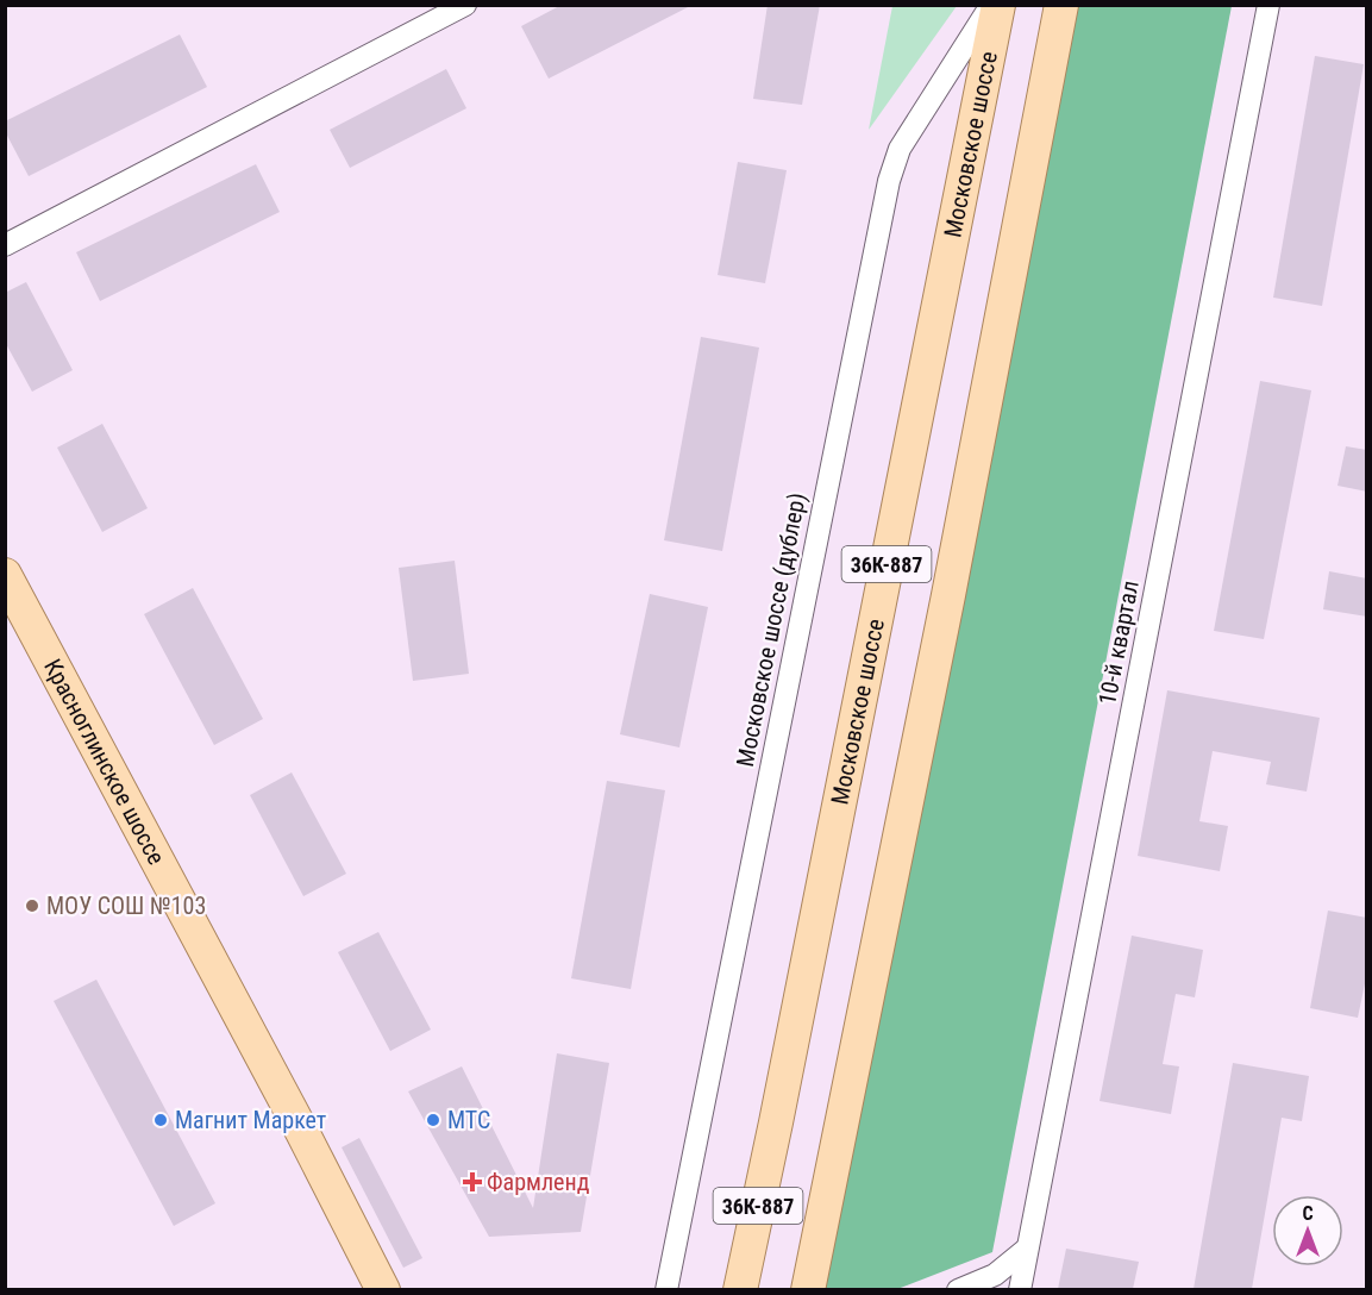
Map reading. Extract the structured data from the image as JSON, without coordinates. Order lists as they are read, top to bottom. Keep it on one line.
{"streets":{"main road":["Московское шоссе","36К-887","Красноглинское шоссе"],"street":["Московское шоссе (дублер)","10-й квартал"]},"places":{"other":["МОУ СОШ №103","Магнит Маркет","МТС"],"health":["Фармленд"]},"north":"top"}
